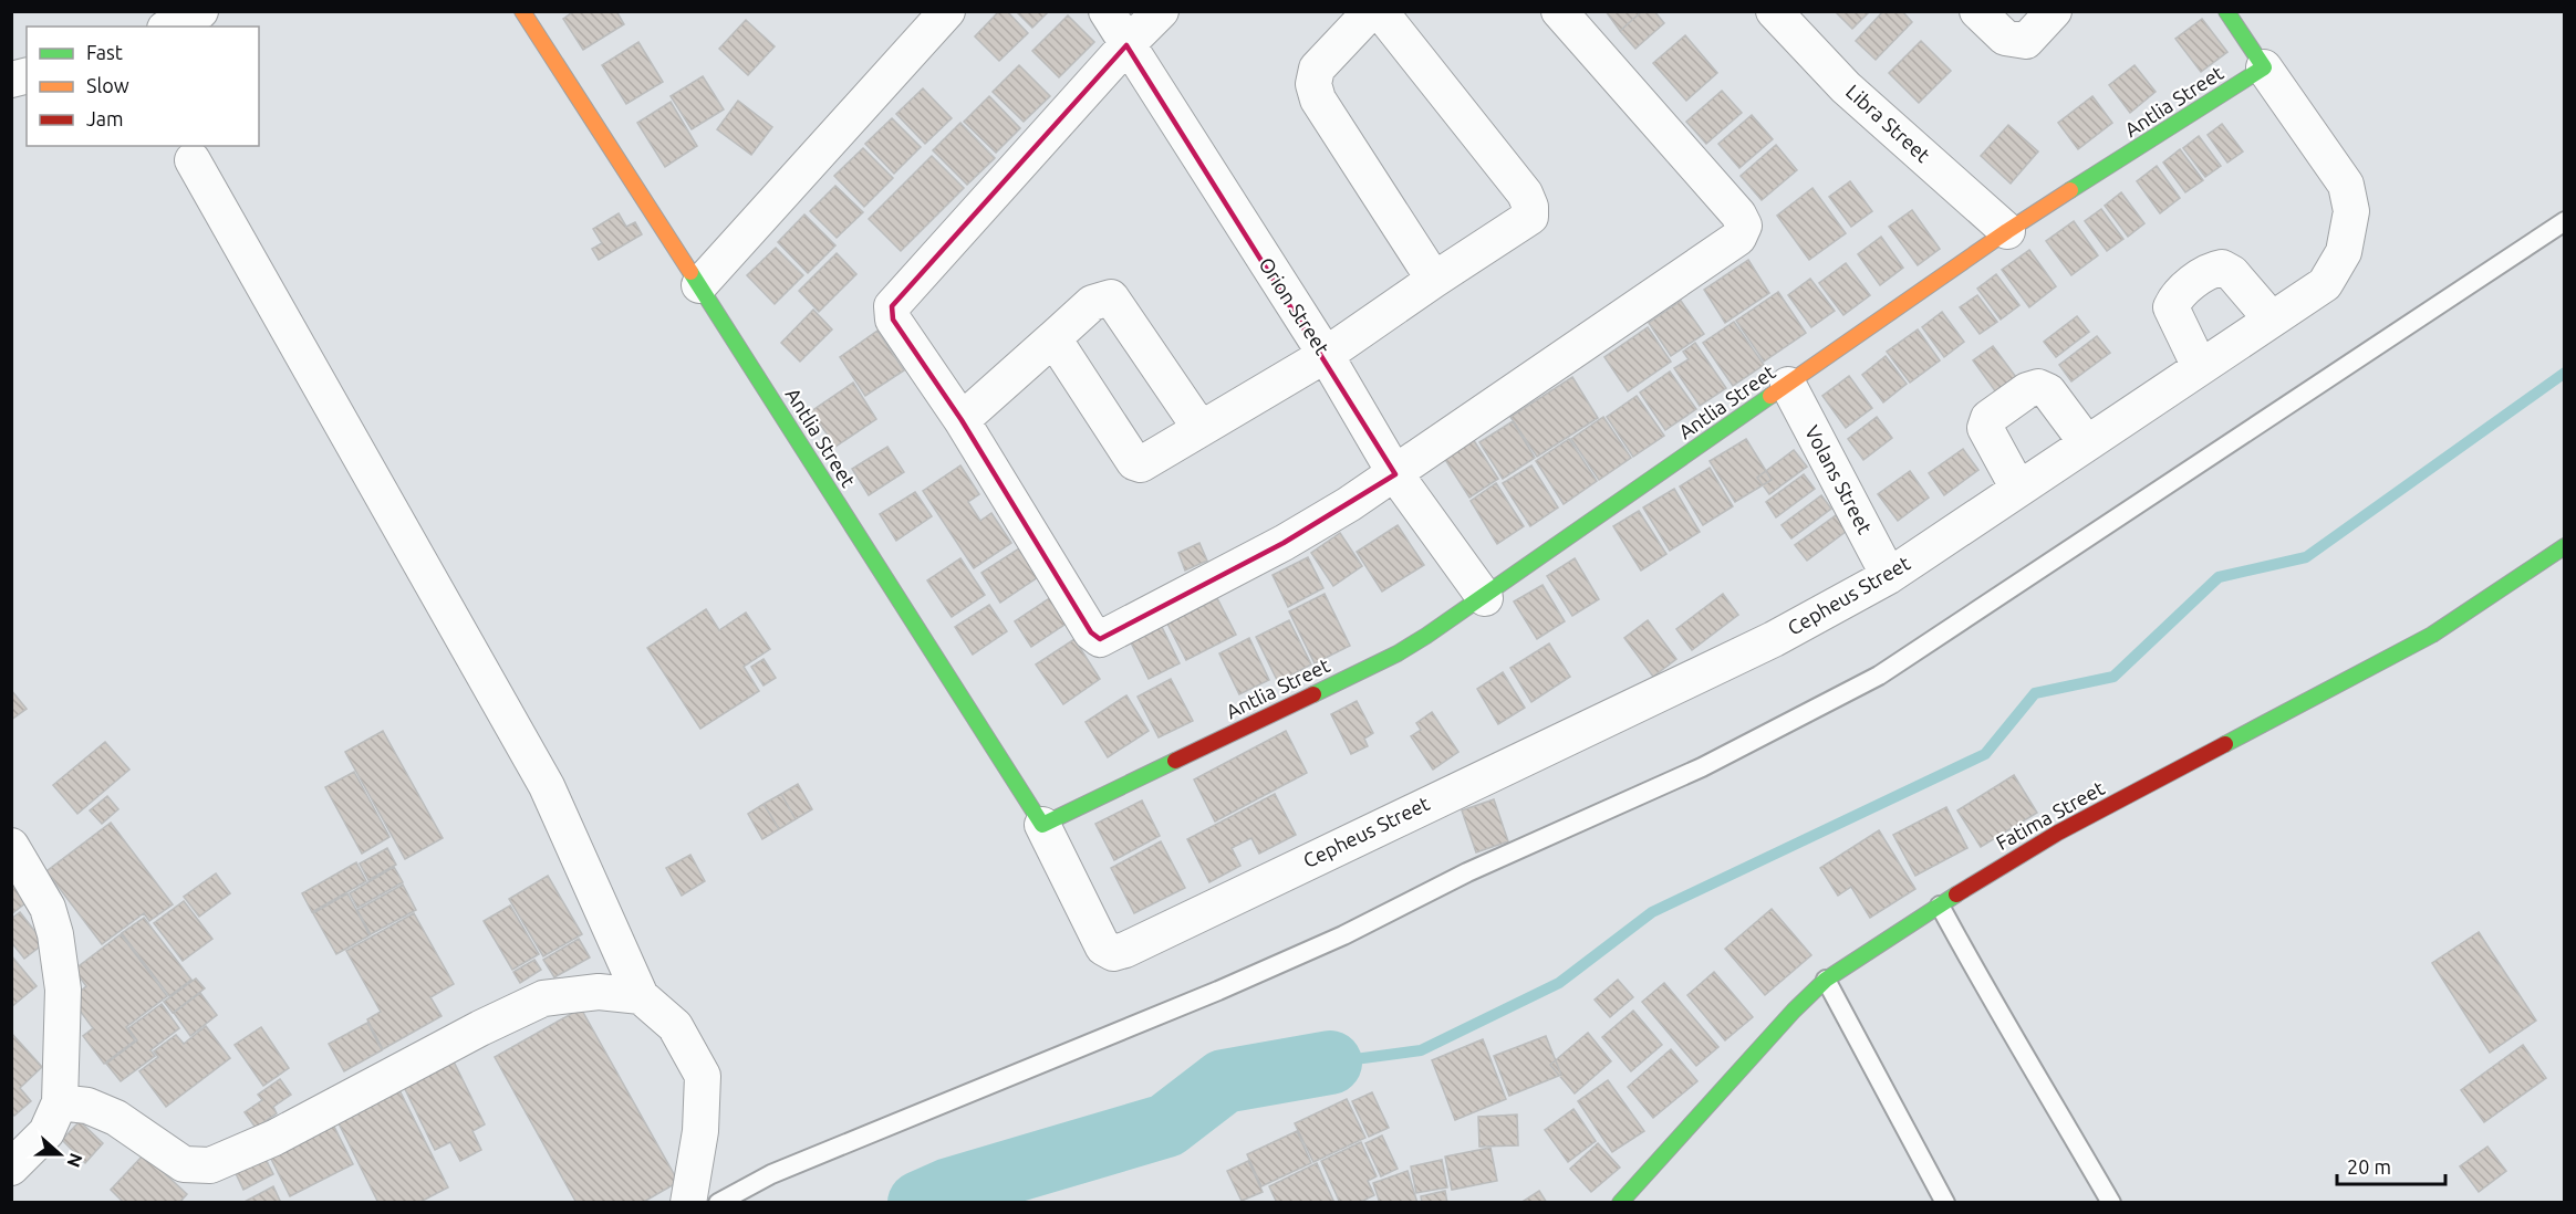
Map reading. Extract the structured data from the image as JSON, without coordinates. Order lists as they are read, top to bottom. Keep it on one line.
{"streets":{"street":["Antlia Street","Libra Street","Orion Street","Volans Street","Cepheus Street","Fatima Street"]},"crossings":[["Antlia Street","Libra Street"],["Antlia Street","Orion Street"],["Antlia Street","Volans Street"],["Antlia Street","Cepheus Street"],["Volans Street","Cepheus Street"]],"legend":["Fast","Slow","Jam"],"scale_bar":"20 m","north":"right"}
